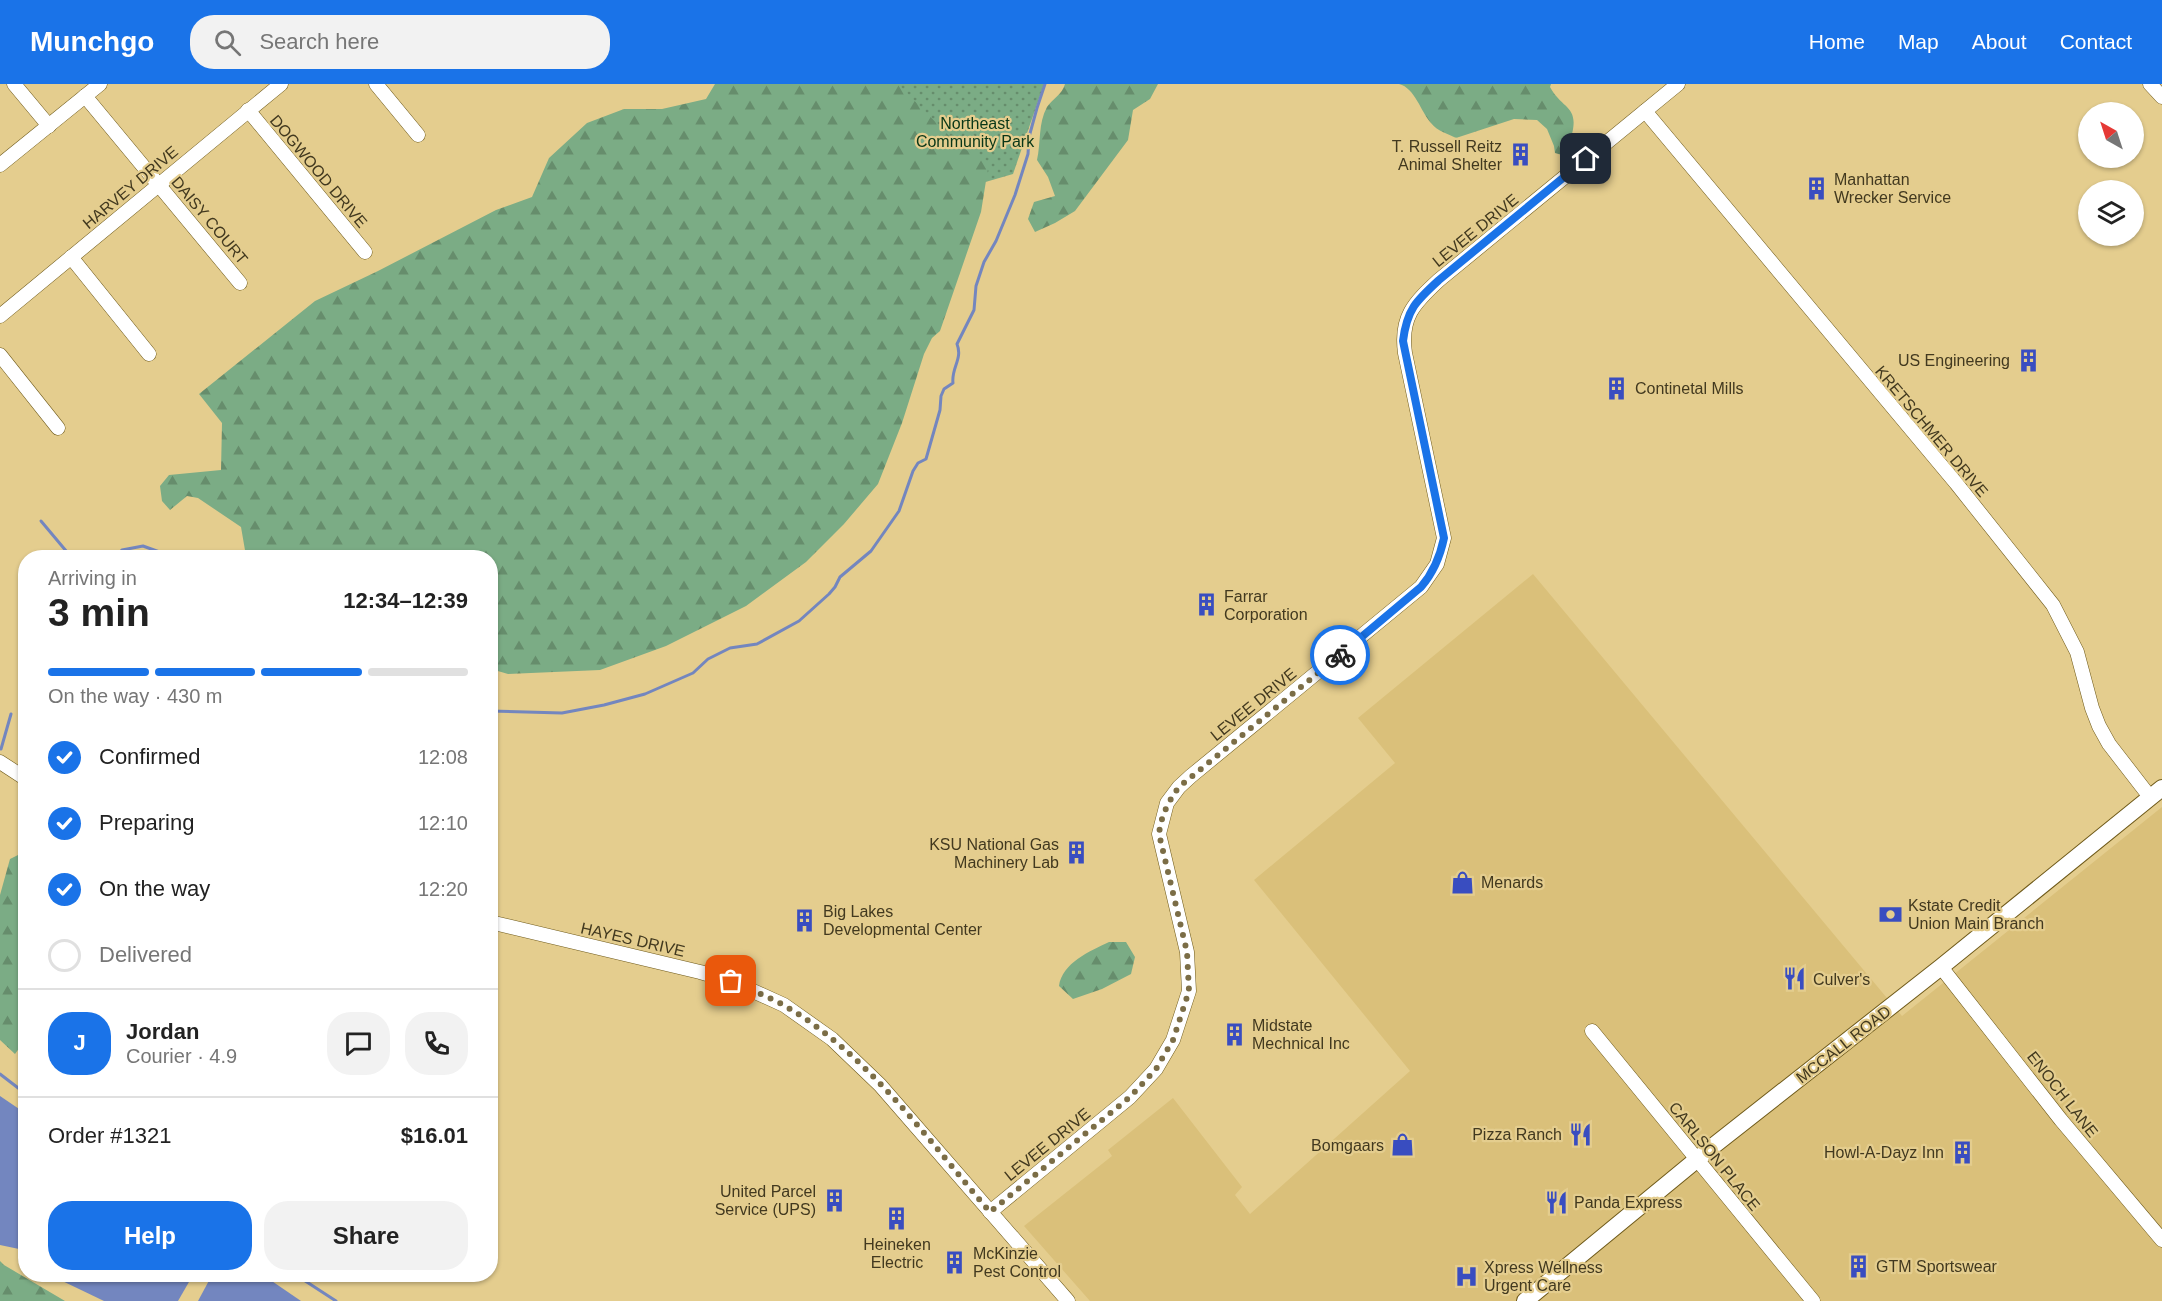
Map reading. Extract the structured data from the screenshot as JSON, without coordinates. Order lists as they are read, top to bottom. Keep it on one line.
{"streets":{"main road":["MCCALL ROAD"],"street":["DOGWOOD DRIVE","HARVEY DRIVE","DAISY COURT","LEVEE DRIVE","KRETSCHMER DRIVE","HAYES DRIVE","ENOCH LANE","CARLSON PLACE"]},"crossings":[["DOGWOOD DRIVE","HARVEY DRIVE"],["HARVEY DRIVE","DAISY COURT"],["LEVEE DRIVE","KRETSCHMER DRIVE"],["LEVEE DRIVE","HAYES DRIVE"],["KRETSCHMER DRIVE","MCCALL ROAD"],["MCCALL ROAD","ENOCH LANE"],["MCCALL ROAD","CARLSON PLACE"]],"parks":["Northeast Community Park"],"places":{"building":["T. Russell Reitz Animal Shelter","Manhattan Wrecker Service","US Engineering","Continetal Mills","Farrar Corporation","KSU National Gas Machinery Lab","Big Lakes Developmental Center","Midstate Mechnical Inc","Howl-A-Dayz Inn","United Parcel Service (UPS)","Heineken Electric","McKinzie Pest Control","GTM Sportswear"],"shop":["Menards","Bomgaars"],"bank":["Kstate Credit Union Main Branch"],"restaurant":["Culver's","Pizza Ranch","Panda Express"],"hospital":["Xpress Wellness Urgent Care"]},"north":"top left","page":{"header":"Munchgo","search":"Search here","nav":["Home","Map","About","Contact"],"heading":["3 min","Arriving in","12:34–12:39"],"panel":["Jordan","Courier · 4.9","Order #1321","$16.01"],"bar":"On the way · 430 m","list":[["Confirmed","12:08"],["Preparing","12:10"],["On the way","12:20"],"Delivered"],"round":"J","buttons":["Help","Share"]}}
